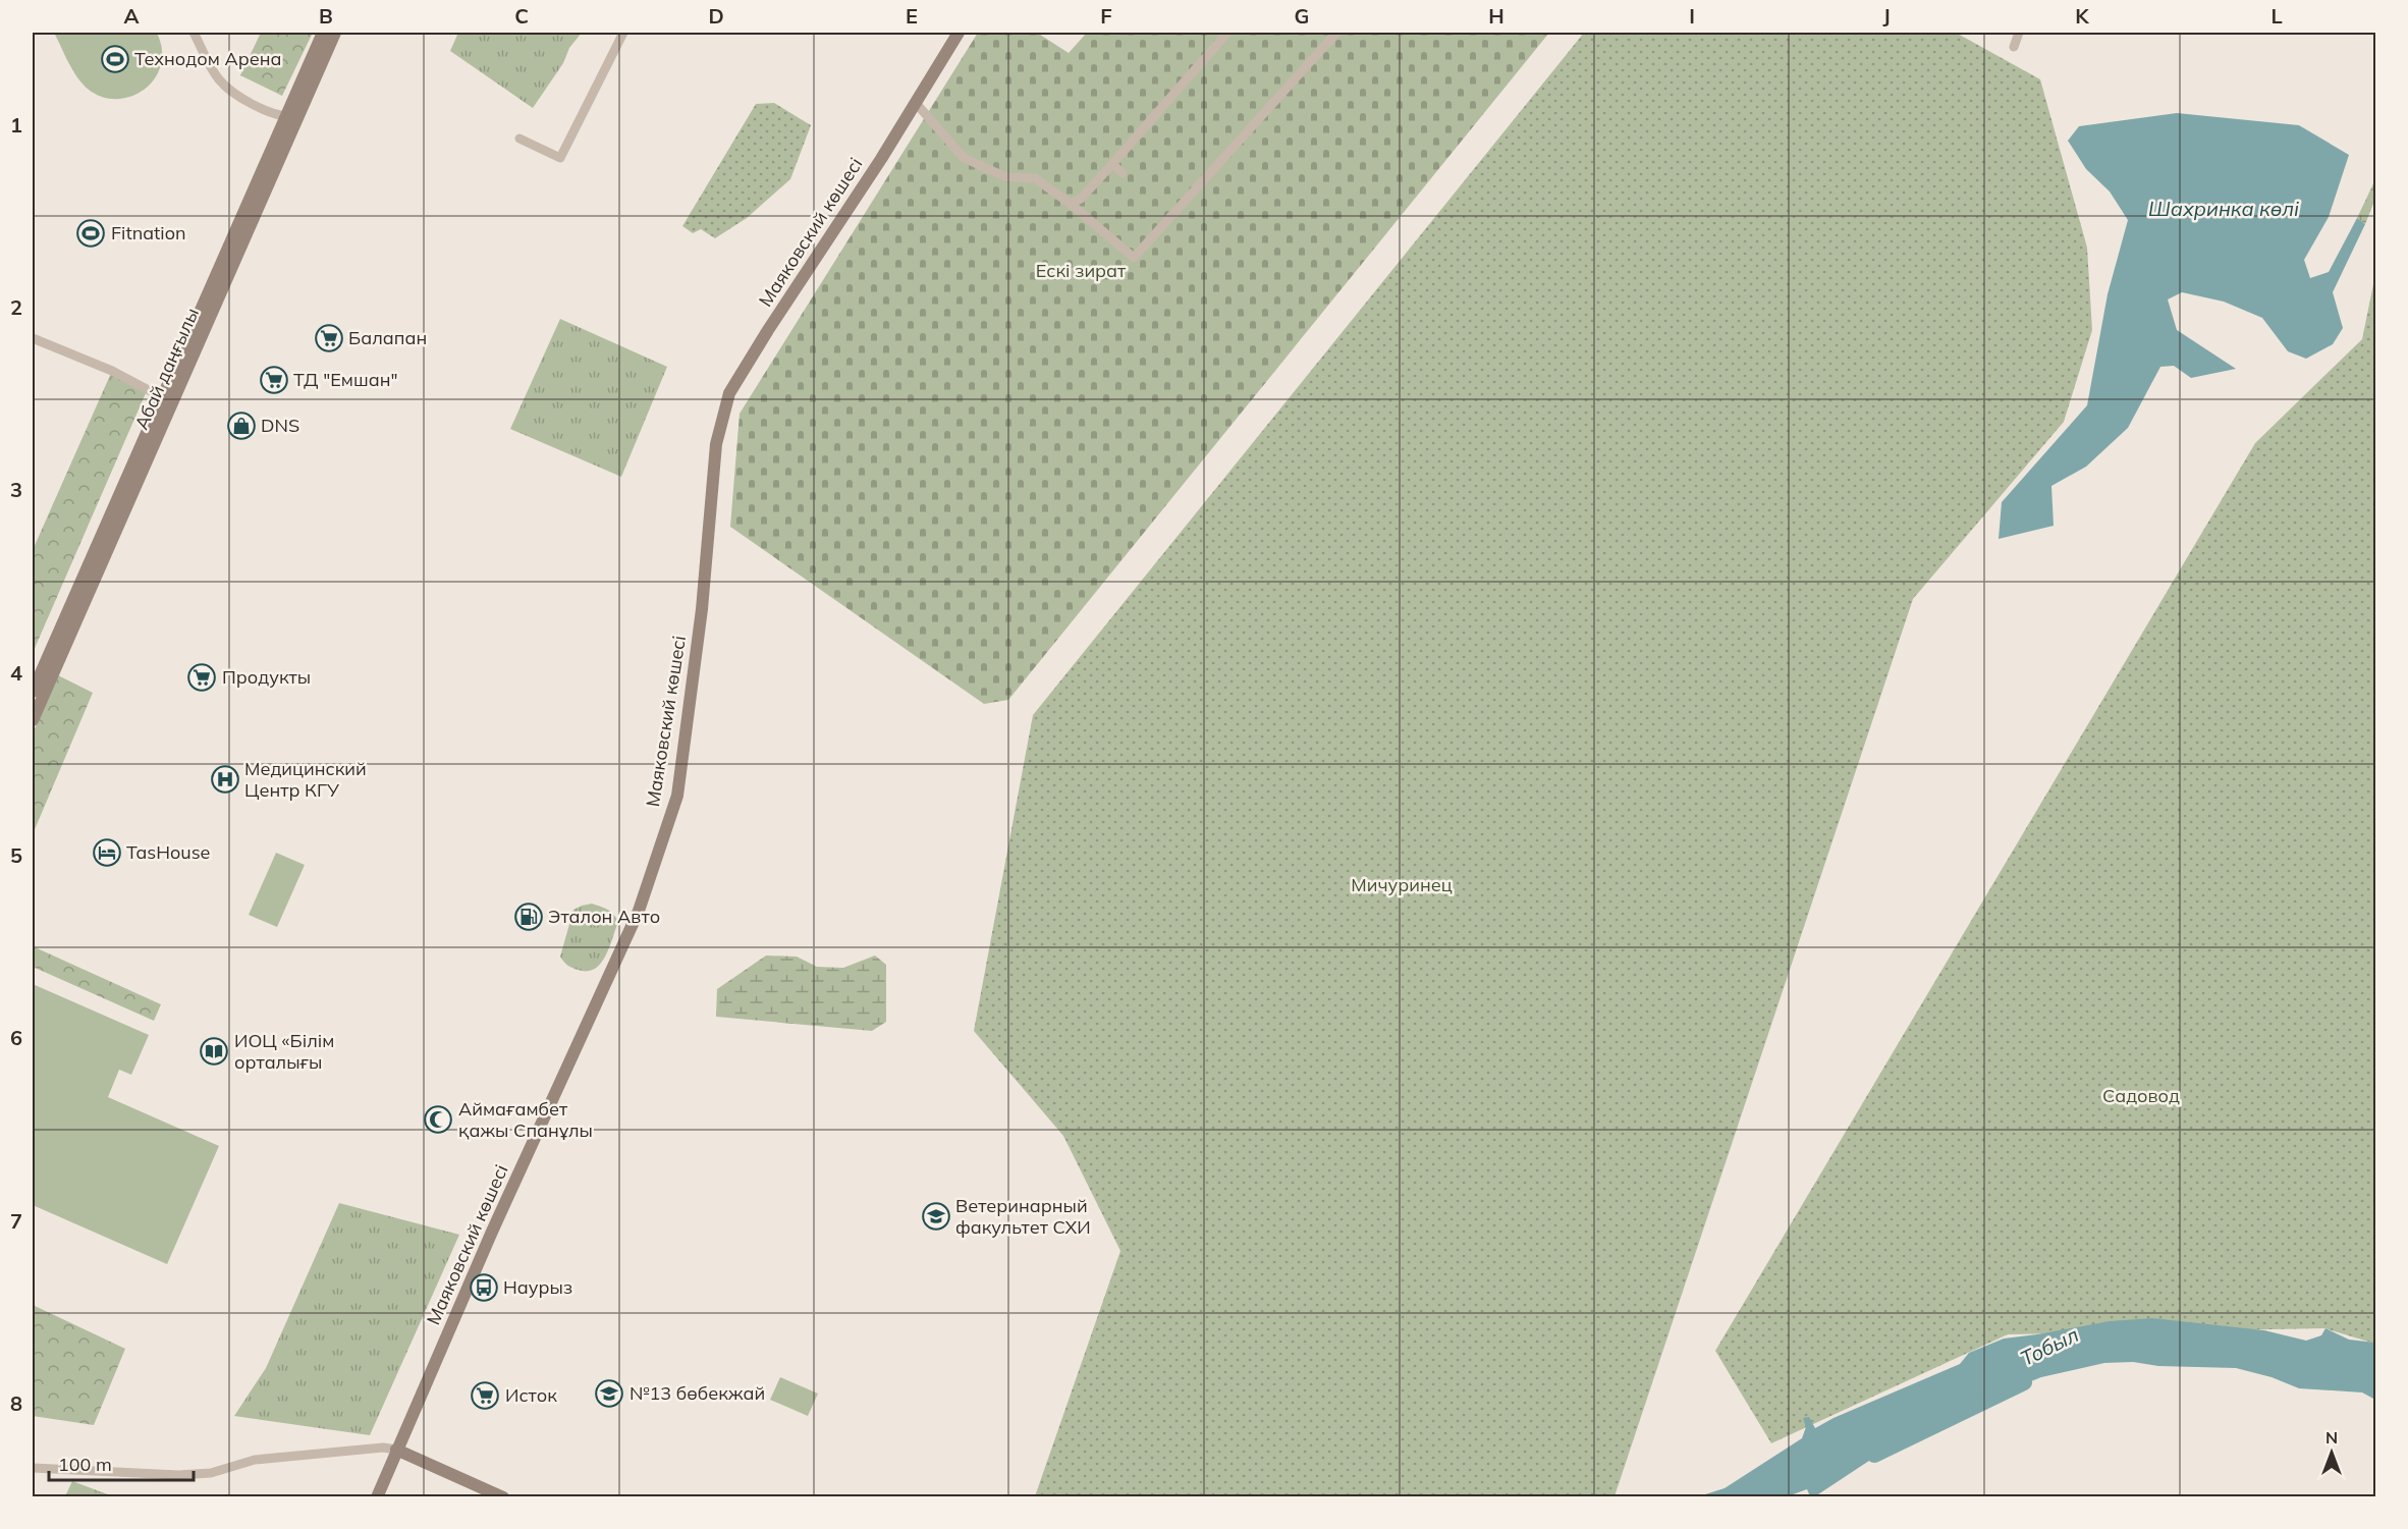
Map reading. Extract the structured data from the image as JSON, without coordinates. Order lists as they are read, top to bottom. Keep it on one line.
{"streets":{"main road":["Маяковский көшесі","Абай даңғылы"]},"water":["Шахринка көлі","Тобыл"],"parks":["Ескі зират","Мичуринец","Садовод"],"places":{"sports":["Технодом Арена","Fitnation"],"supermarket":["Балапан","ТД \"Емшан\"","Продукты","Исток"],"shop":["DNS"],"hospital":["Медицинский Центр КГУ"],"hotel":["TasHouse"],"fuel station":["Эталон Авто"],"library":["ИОЦ «Білім орталығы"],"mosque":["Аймағамбет қажы Спанұлы"],"school or university":["Ветеринарный факультет СХИ","№13 бөбекжай"],"bus stop":["Наурыз"]},"scale_bar":"100 m","north":"top","grid":{"columns":["A","B","C","D","E","F","G","H","I","J","K","L"],"rows":["1","2","3","4","5","6","7","8"]}}
